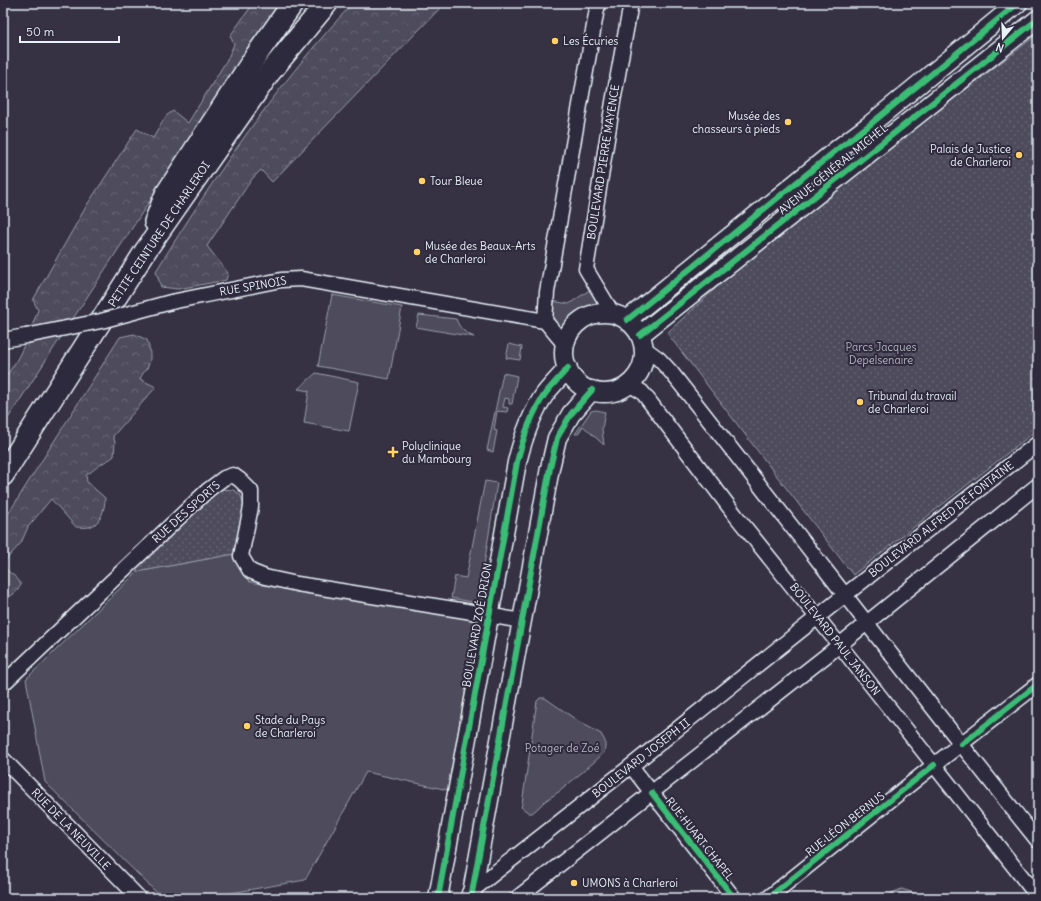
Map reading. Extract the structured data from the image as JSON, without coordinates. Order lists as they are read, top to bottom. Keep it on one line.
{"streets":{"highway":["PETITE CEINTURE DE CHARLEROI"],"main road":["AVENUE GÉNÉRAL MICHEL","BOULEVARD ZOÉ DRION"],"street":["BOULEVARD PIERRE MAYENCE","RUE SPINOIS","RUE DES SPORTS","BOULEVARD ALFRED DE FONTAINE","BOULEVARD PAUL JANSON","BOULEVARD JOSEPH II","RUE LÉON BERNUS","RUE DE LA NEUVILLE","RUE HUART CHAPEL"]},"crossings":[["BOULEVARD PIERRE MAYENCE","AVENUE GÉNÉRAL MICHEL"],["BOULEVARD PIERRE MAYENCE","BOULEVARD ZOÉ DRION"],["BOULEVARD PIERRE MAYENCE","BOULEVARD PAUL JANSON"],["AVENUE GÉNÉRAL MICHEL","BOULEVARD ZOÉ DRION"],["AVENUE GÉNÉRAL MICHEL","BOULEVARD PAUL JANSON"],["RUE DES SPORTS","BOULEVARD ZOÉ DRION"],["BOULEVARD ALFRED DE FONTAINE","BOULEVARD PAUL JANSON"],["BOULEVARD ALFRED DE FONTAINE","BOULEVARD JOSEPH II"],["BOULEVARD ZOÉ DRION","BOULEVARD PAUL JANSON"],["BOULEVARD PAUL JANSON","BOULEVARD JOSEPH II"],["BOULEVARD PAUL JANSON","RUE LÉON BERNUS"],["BOULEVARD JOSEPH II","RUE HUART CHAPEL"]],"parks":["Parcs Jacques Depelsenaire","Potager de Zoé"],"places":{"other":["Les Écuries","Musée des chasseurs à pieds","Palais de Justice de Charleroi","Tour Bleue","Musée des Beaux-Arts de Charleroi","Tribunal du travail de Charleroi","Stade du Pays de Charleroi","UMONS à Charleroi"],"health":["Polyclinique du Mambourg"]},"scale_bar":"50 m","north":"bottom"}
